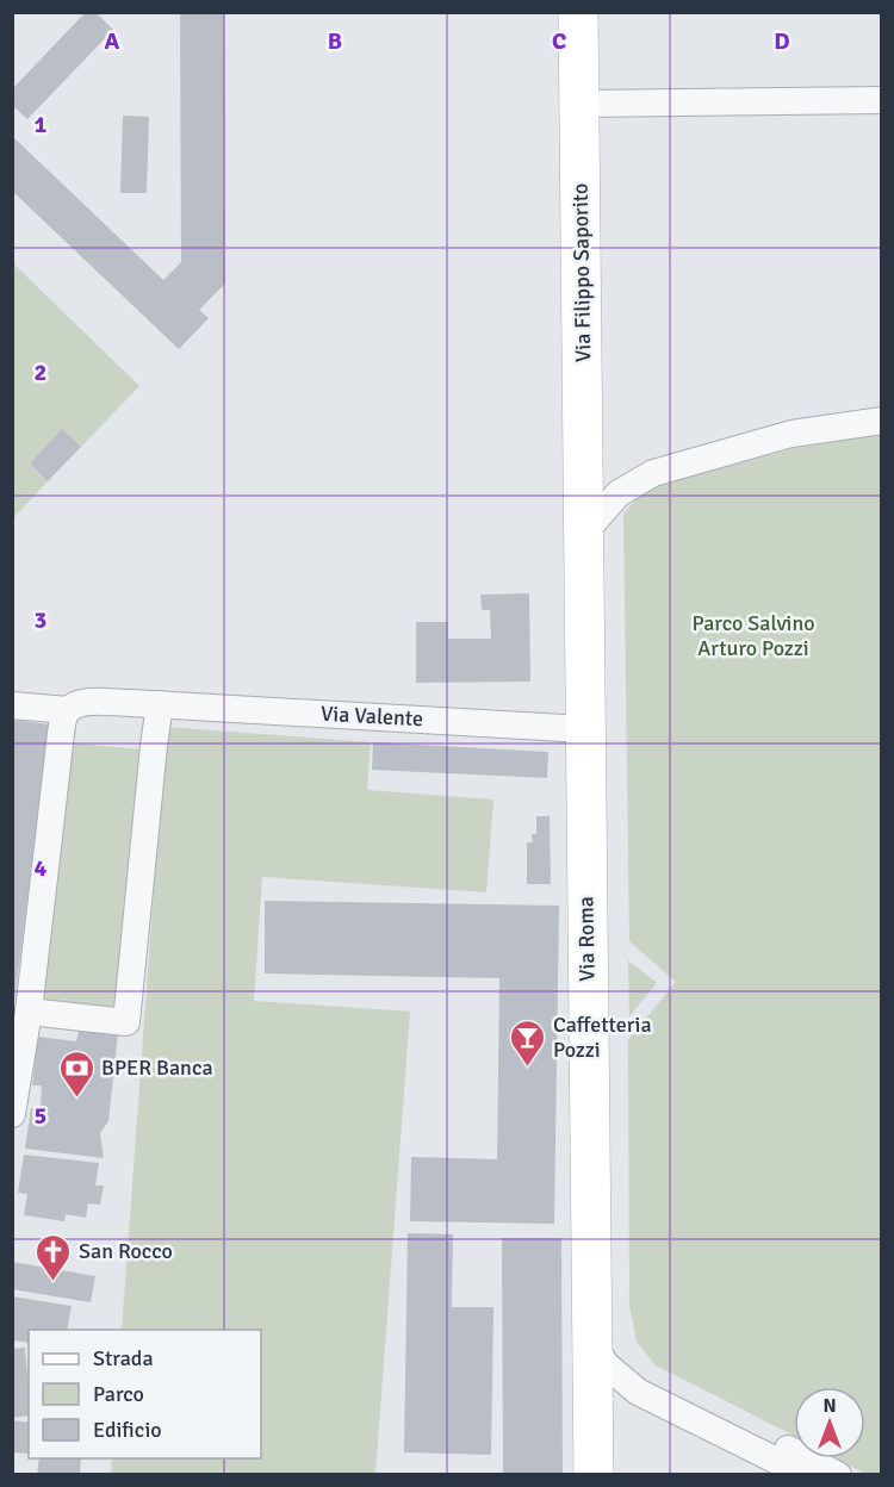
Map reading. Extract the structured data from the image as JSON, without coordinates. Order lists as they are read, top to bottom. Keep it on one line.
{"streets":{"street":["Via Filippo Saporito","Via Valente","Via Roma"]},"crossings":[["Via Filippo Saporito","Via Roma"],["Via Valente","Via Roma"]],"parks":["Parco Salvino Arturo Pozzi"],"places":{"bar":["Caffetteria Pozzi"],"bank":["BPER Banca"],"church":["San Rocco"]},"legend":["Strada","Parco","Edificio"],"north":"top","grid":{"columns":["A","B","C","D"],"rows":["1","2","3","4","5"]}}
